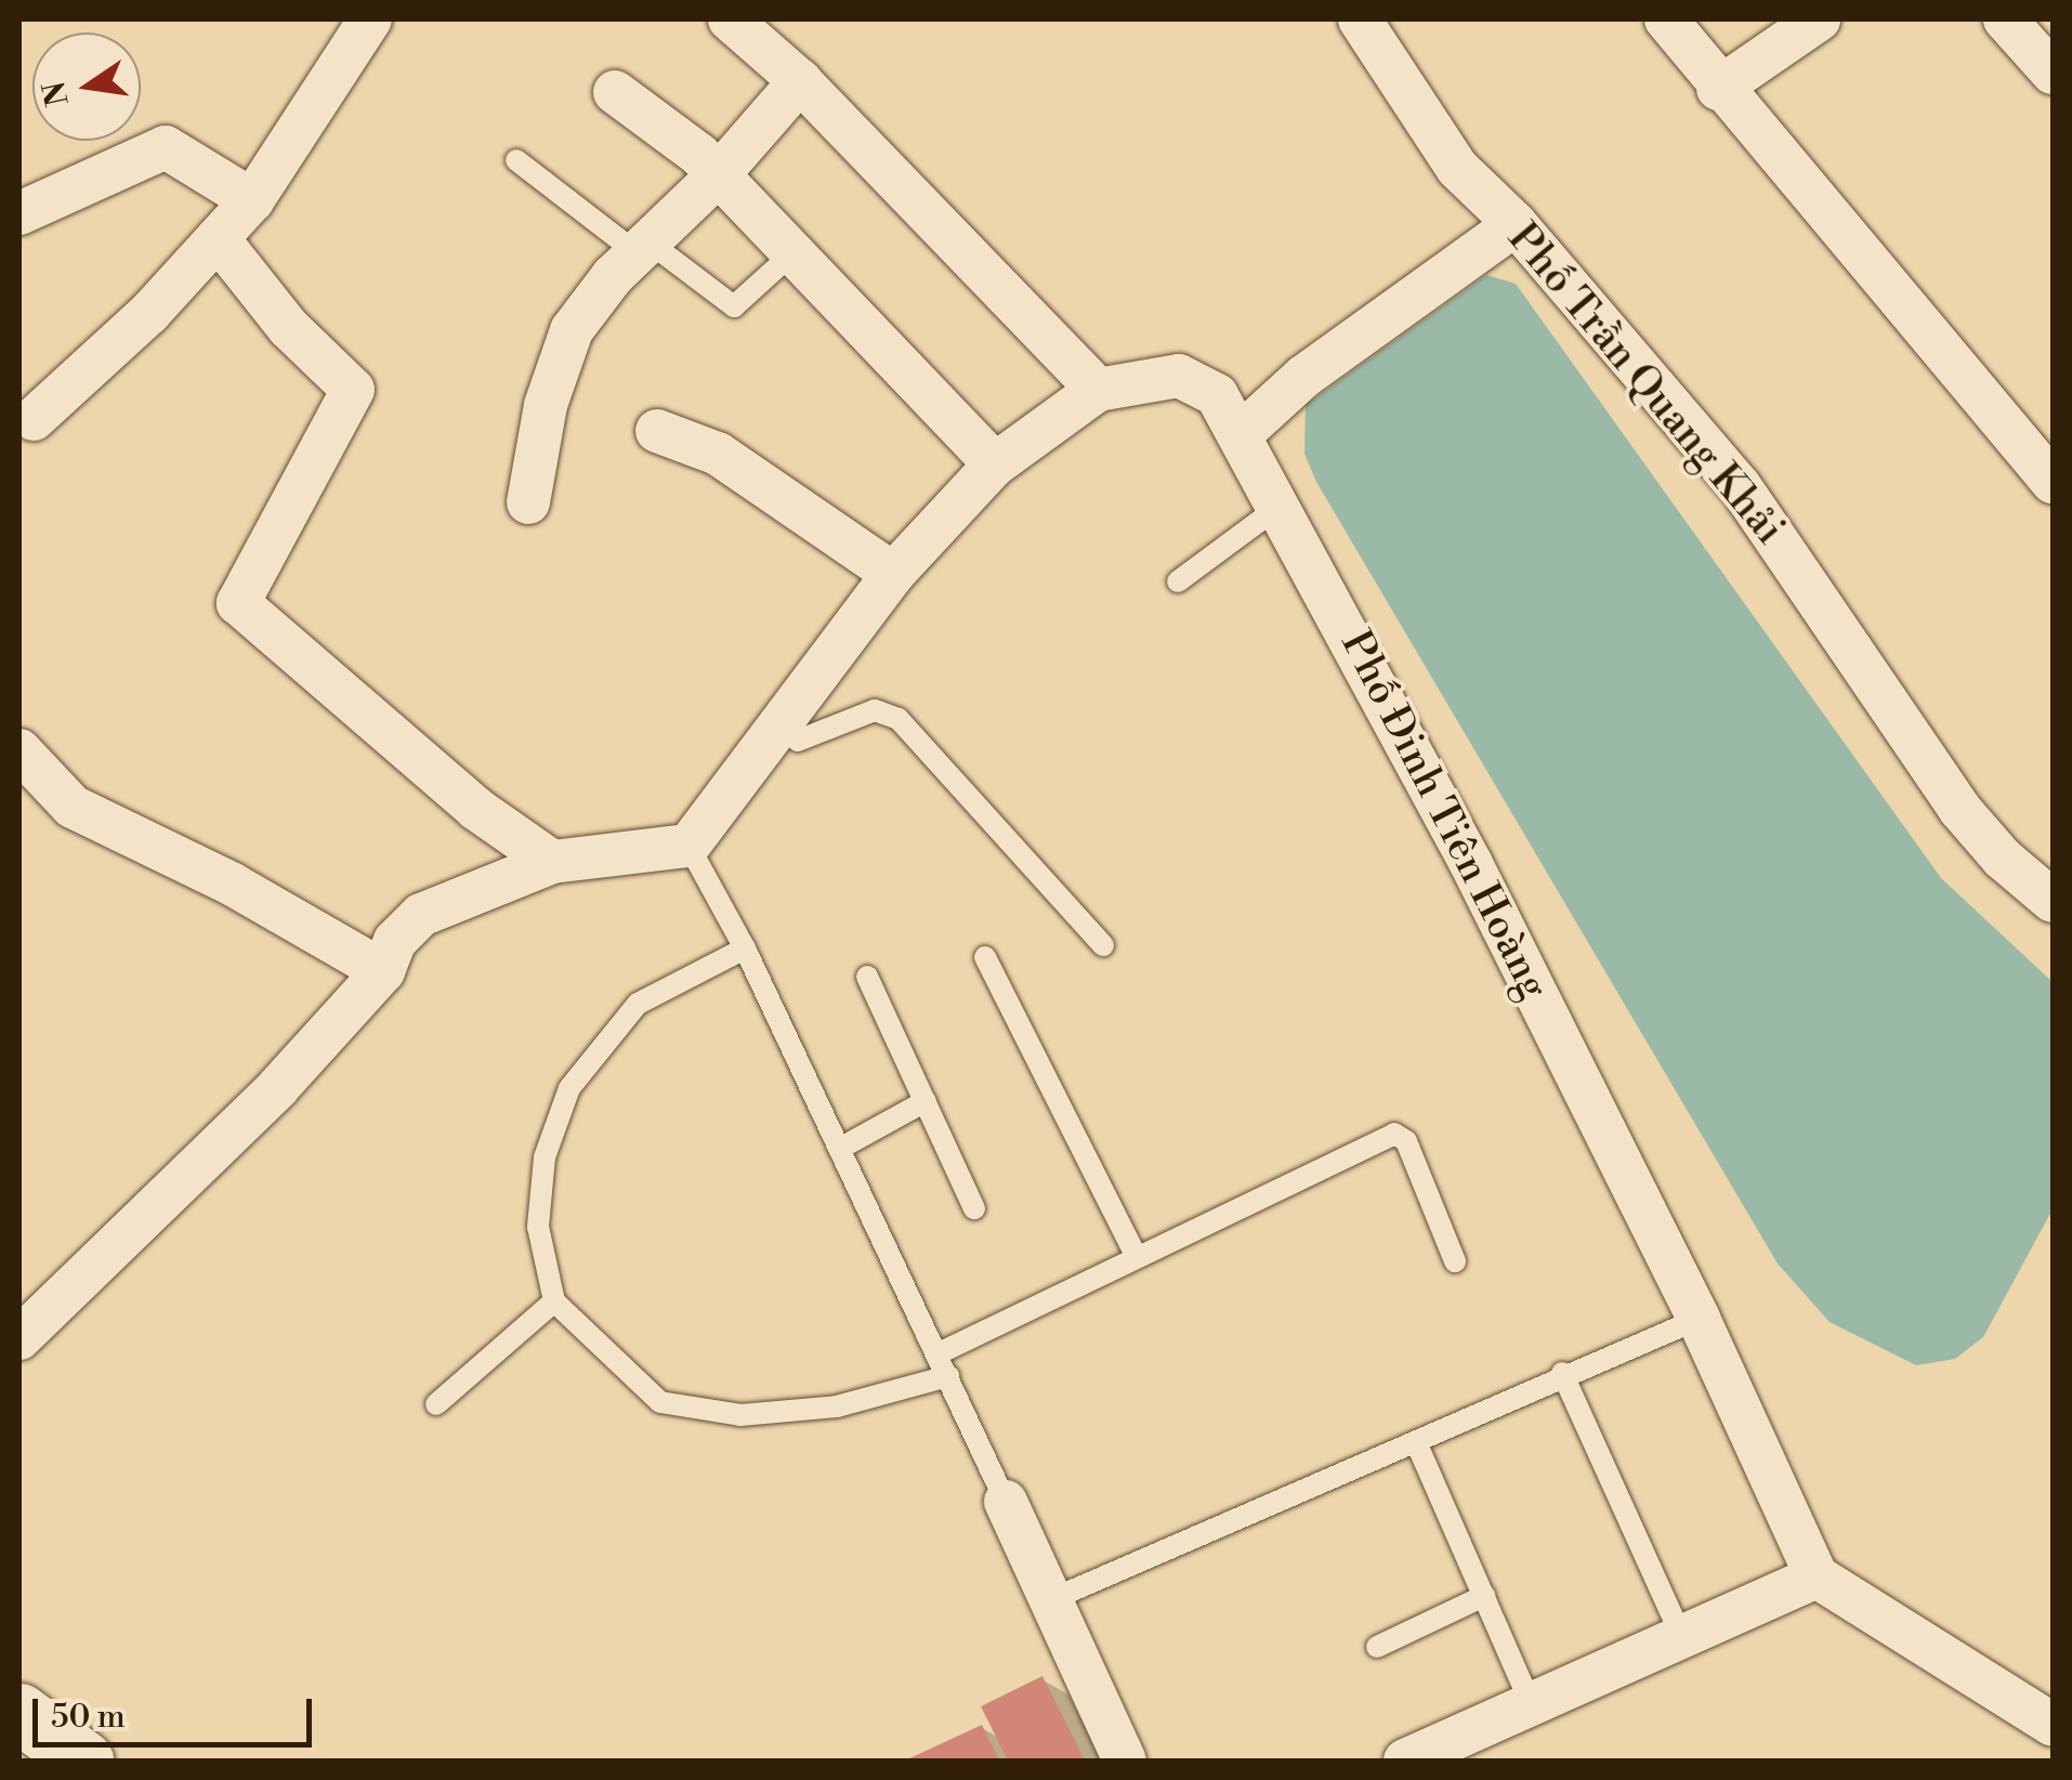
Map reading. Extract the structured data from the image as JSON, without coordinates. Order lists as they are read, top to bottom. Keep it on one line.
{"streets":{"street":["Phố Trần Quang Khải","Phố Đinh Tiên Hoàng"]},"scale_bar":"50 m","north":"left"}
